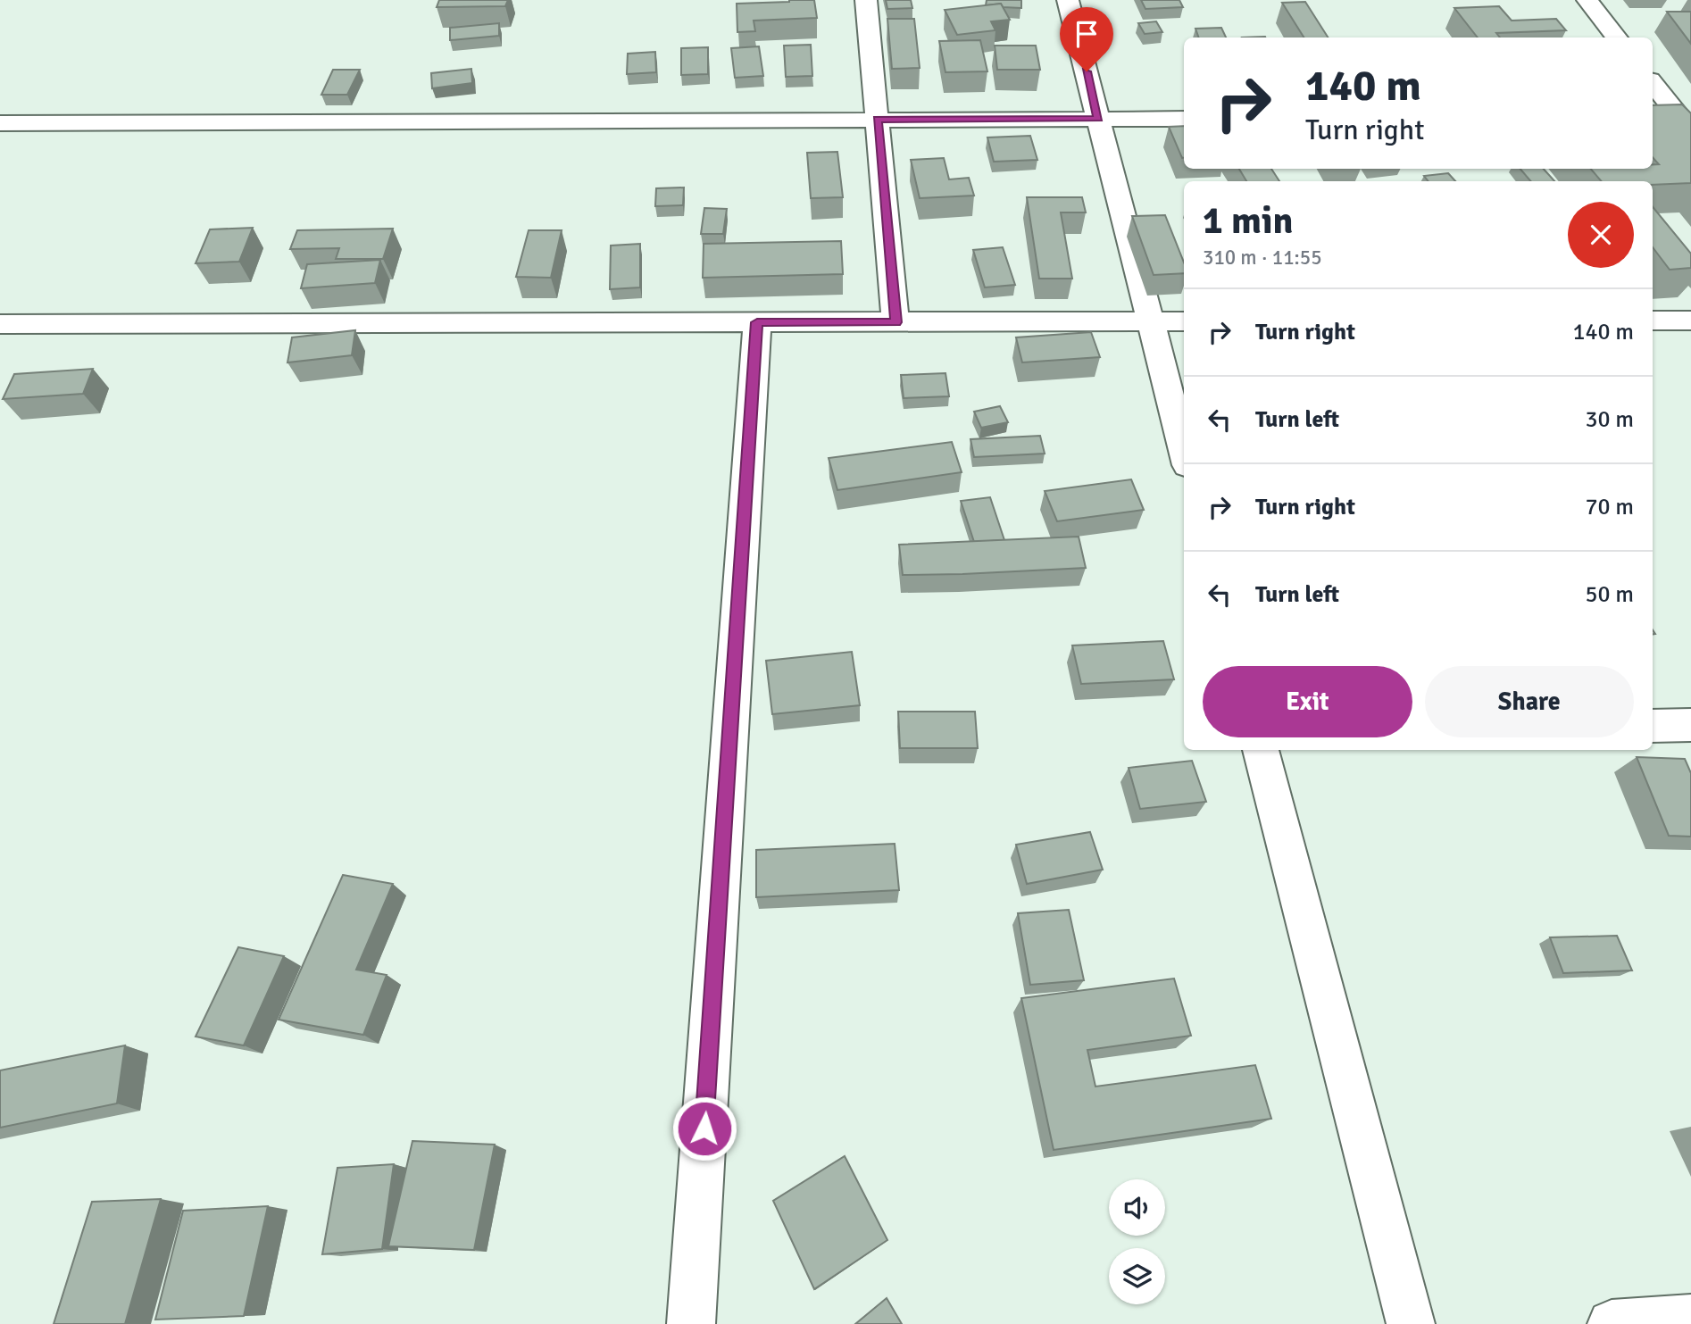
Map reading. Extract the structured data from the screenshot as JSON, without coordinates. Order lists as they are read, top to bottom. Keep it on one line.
{"page":{"turn":["140 m","Turn right"],"heading":["1 min","310 m · 11:55"],"list":[{"name":"Turn right","value":"140 m"},{"name":"Turn left","value":"30 m"},{"name":"Turn right","value":"70 m"},{"name":"Turn left","value":"50 m"}],"buttons":["Exit","Share"]}}
